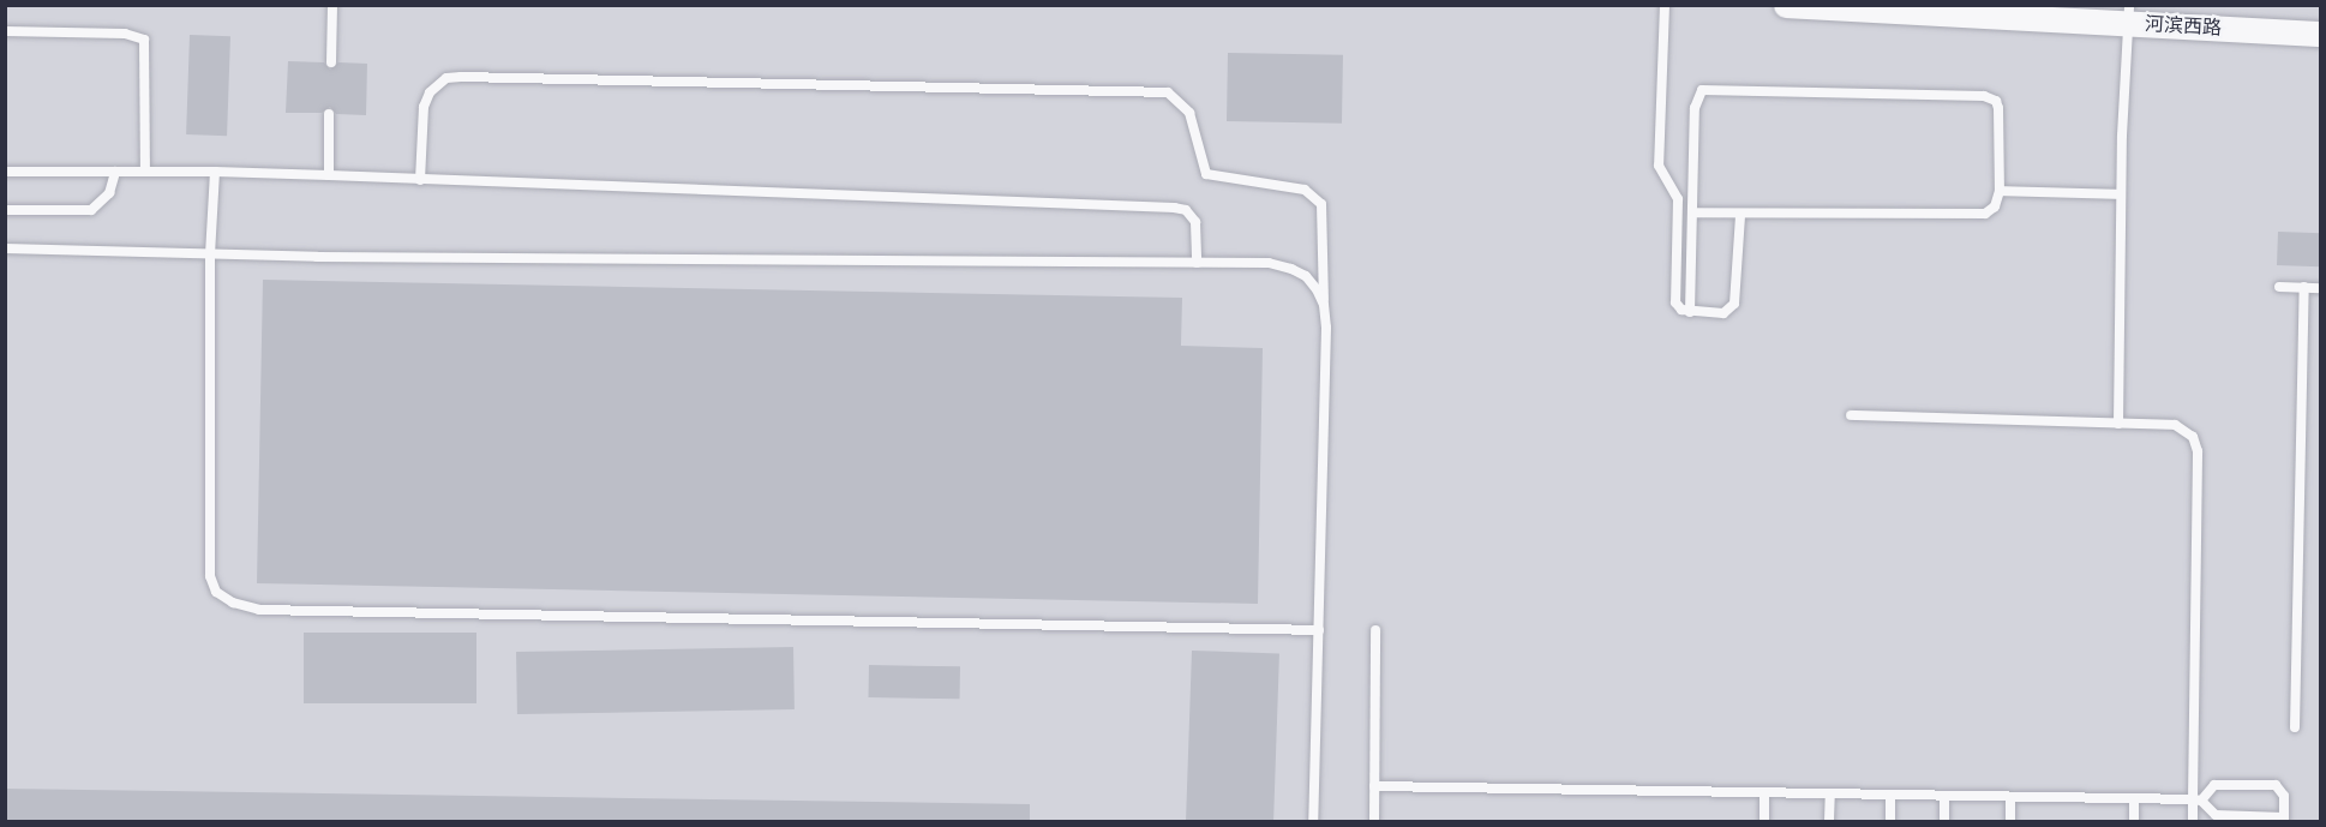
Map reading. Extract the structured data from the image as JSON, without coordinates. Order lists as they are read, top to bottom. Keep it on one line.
{"streets":{"street":["河滨西路"]}}
